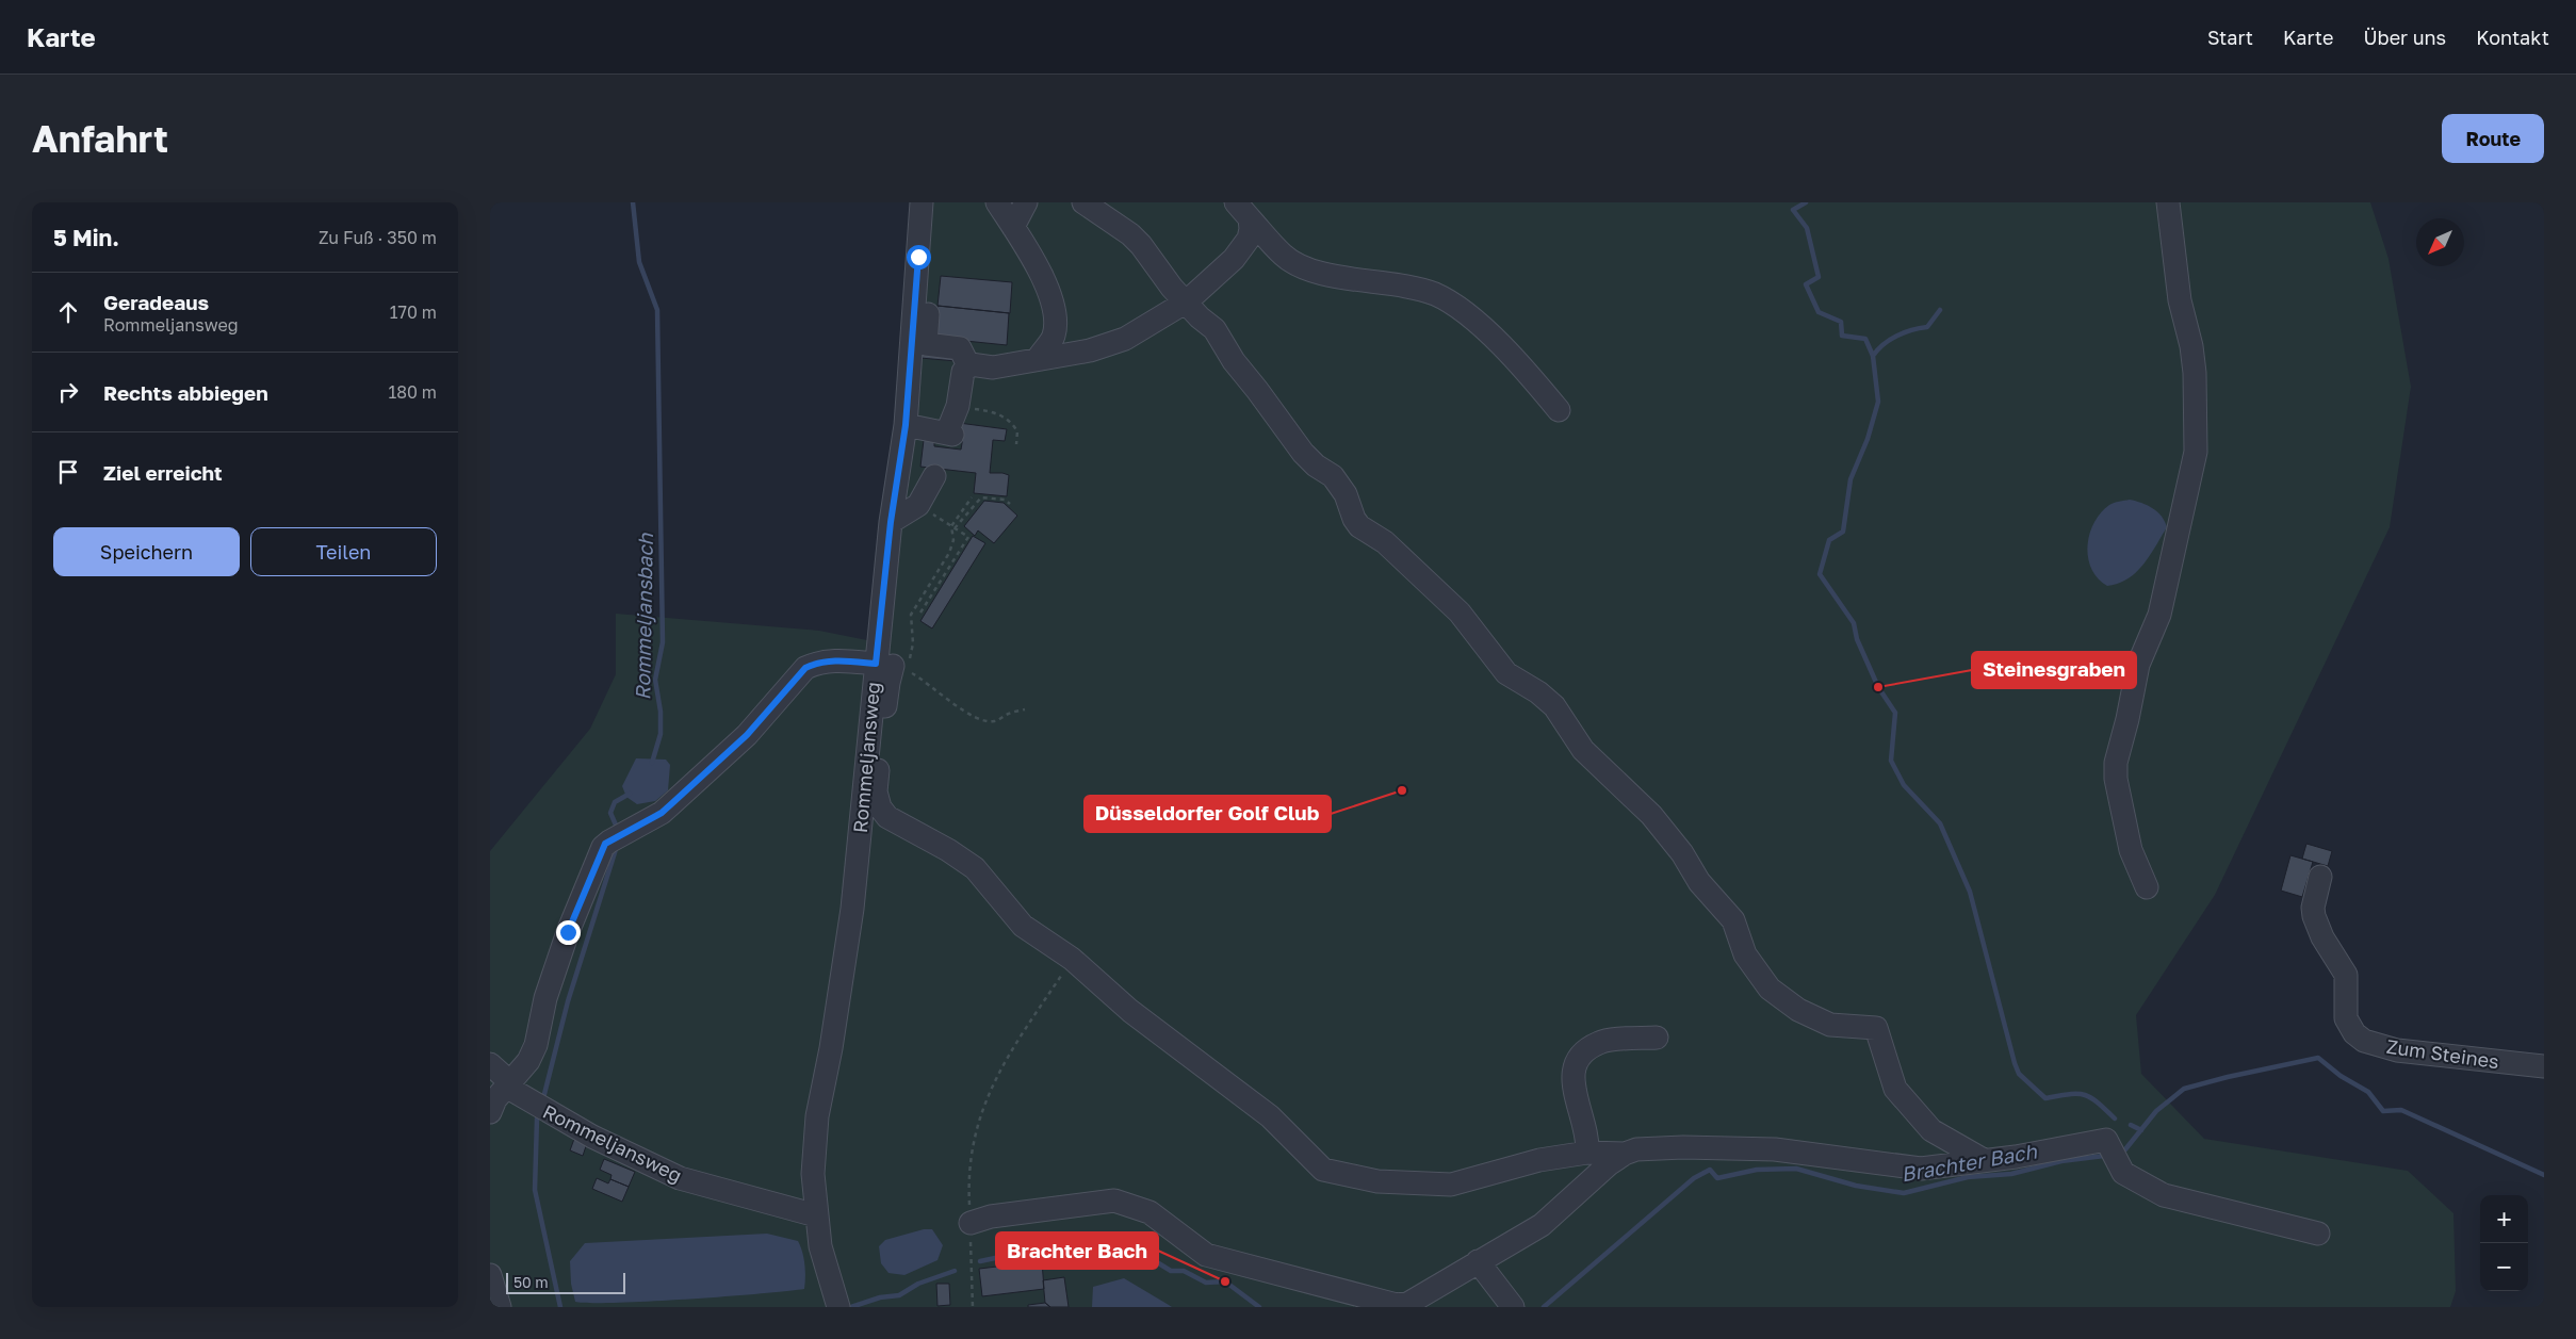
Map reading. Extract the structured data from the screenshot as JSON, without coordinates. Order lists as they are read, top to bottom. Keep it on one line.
{"streets":{"street":["Rommeljansweg","Zum Steines"]},"water":["Rommeljansbach","Brachter Bach"],"places":["Steinesgraben","Düsseldorfer Golf Club","Brachter Bach"],"scale_bar":"50 m","north":"bottom left","page":{"header":"Karte","nav":["Start","Karte","Über uns","Kontakt"],"buttons":["Route",["Speichern","Teilen"]],"title":"Anfahrt","heading":["5 Min.","Zu Fuß · 350 m"],"list":[["Geradeaus","Rommeljansweg","170 m"],["Rechts abbiegen","180 m"],"Ziel erreicht"],"map_buttons":["+","−"],"scale":"50 m"}}
